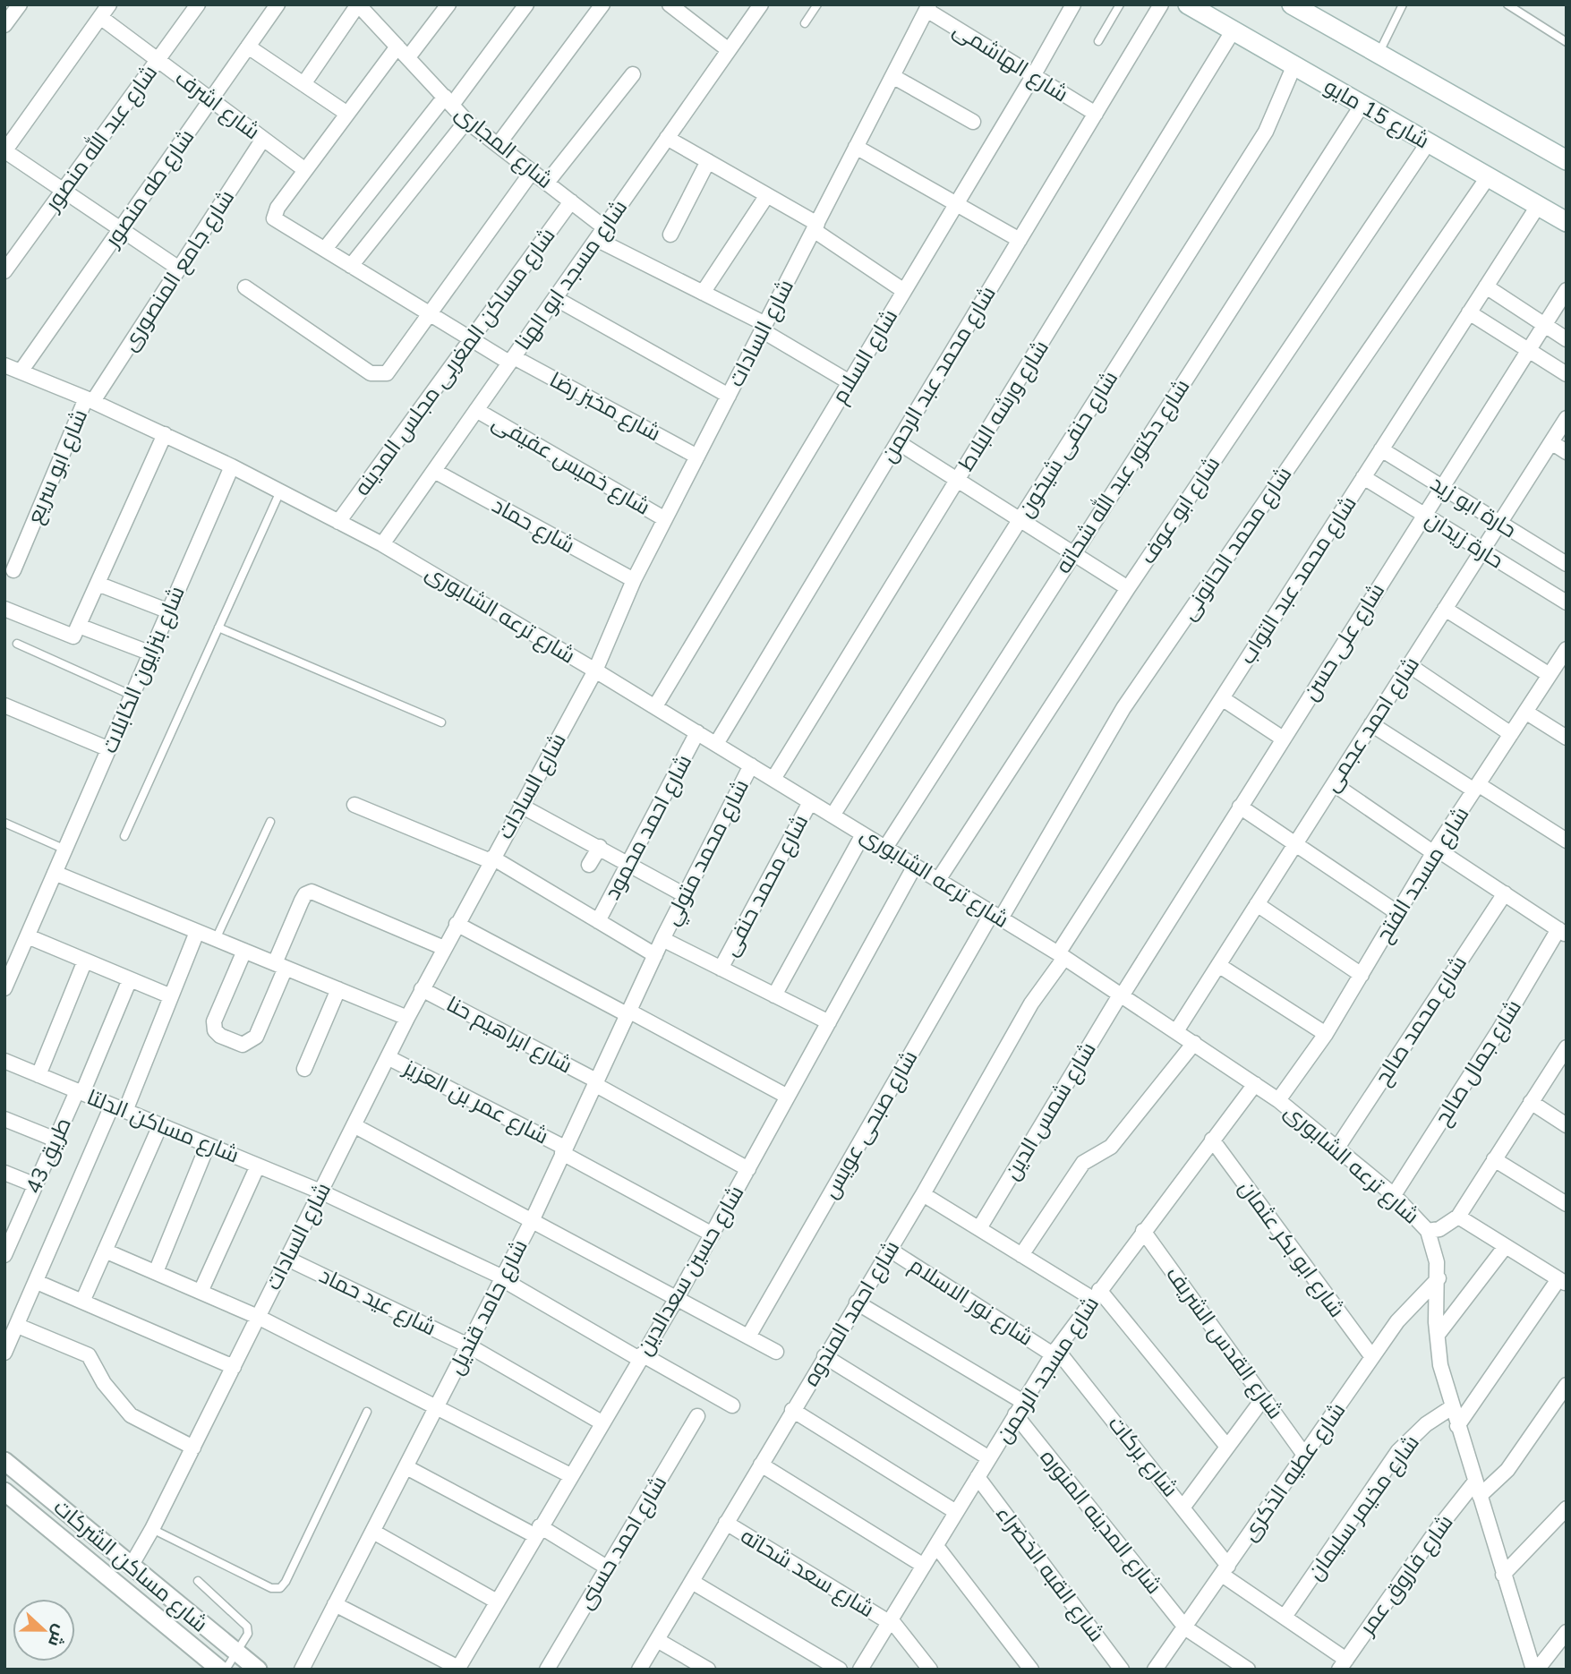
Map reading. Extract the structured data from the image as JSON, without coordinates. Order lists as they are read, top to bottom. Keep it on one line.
{"streets":{"main road":["شارع 15 مايو"],"street":["شارع الهاشمى","شارع اشرف","شارع عبد الله منصور","شارع المجارى","شارع طه منصور","شارع جامع المنصورى","شارع مسجد ابو الهنا","شارع السادات","شارع السلام","شارع مساكن المغربى مجلس المدينه","شارع محمد عبد الرحمن","شارع ورشه البلاط","شارع مخبز رضا","شارع حنفى شيخون","شارع خميس عفيفى","شارع ابو سريع","شارع دكتور عبد الله شحاته","حارة ابو زيد","شارع ابو عوف","شارع حماد","حارة زيدان","شارع محمد الحانونى","شارع محمد عبد التواب","شارع ترعه الشابورى","شارع على حسن","شارع بنزايون الكابلات","شارع احمد عجمى","شارع احمد محمود","شارع محمد متولي","شارع مسجد الفتح","شارع محمد حنفى","شارع محمد صالح","شارع ابراهيم حنا","شارع جمال صالح","شارع عمر بن العزيز","شارع شمس الدين","شارع صبحى عويس","شارع مساكن الدلتا","طريق 43","شارع ابو بكر عثمان","شارع حسين سعدالدين","شارع عيد حماد","شارع نور الاسلام","شارع حامد قنديل","شارع احمد المندوه","شارع القدس الشريف","شارع مسجد الرحمن","شارع بركات","شارع عطيه الذكرى","شارع مخيمر سليمان","شارع المدينه المنوره","شارع احمد حسنى","شارع مساكن الشركات","شارع سعد شحاته","شارع القبه الخضراء","شارع فاروق عمر"]},"crossings":[["شارع الهاشمى","شارع السادات"],["شارع الهاشمى","شارع السلام"],["شارع الهاشمى","شارع محمد عبد الرحمن"],["شارع اشرف","شارع عبد الله منصور"],["شارع اشرف","شارع طه منصور"],["شارع اشرف","شارع جامع المنصورى"],["شارع اشرف","شارع مخبز رضا"],["شارع 15 مايو","شارع ورشه البلاط"],["شارع 15 مايو","شارع حنفى شيخون"],["شارع 15 مايو","شارع دكتور عبد الله شحاته"],["شارع 15 مايو","شارع ابو عوف"],["شارع 15 مايو","شارع محمد الحانونى"],["شارع 15 مايو","شارع محمد عبد التواب"],["شارع المجارى","شارع مسجد ابو الهنا"],["شارع المجارى","شارع السادات"],["شارع المجارى","شارع السلام"],["شارع المجارى","شارع مساكن المغربى مجلس المدينه"],["شارع طه منصور","شارع ترعه الشابورى"],["شارع جامع المنصورى","شارع ابو سريع"],["شارع جامع المنصورى","شارع ترعه الشابورى"],["شارع مسجد ابو الهنا","شارع مخبز رضا"],["شارع مسجد ابو الهنا","شارع خميس عفيفى"],["شارع مسجد ابو الهنا","شارع حماد"],["شارع مسجد ابو الهنا","شارع ترعه الشابورى"],["شارع السادات","شارع مخبز رضا"],["شارع السادات","شارع خميس عفيفى"],["شارع السادات","شارع حماد"],["شارع السادات","شارع ترعه الشابورى"],["شارع السادات","شارع ابراهيم حنا"],["شارع السادات","شارع عمر بن العزيز"],["شارع السادات","شارع مساكن الدلتا"],["شارع السادات","شارع عيد حماد"],["شارع السادات","شارع مساكن الشركات"],["شارع السلام","شارع ترعه الشابورى"],["شارع مساكن المغربى مجلس المدينه","شارع مخبز رضا"],["شارع مساكن المغربى مجلس المدينه","شارع ترعه الشابورى"],["شارع محمد عبد الرحمن","شارع ترعه الشابورى"],["شارع ورشه البلاط","شارع ترعه الشابورى"],["شارع حنفى شيخون","شارع ترعه الشابورى"],["شارع ابو سريع","شارع ترعه الشابورى"],["شارع دكتور عبد الله شحاته","شارع ترعه الشابورى"],["حارة ابو زيد","شارع محمد عبد التواب"],["حارة ابو زيد","شارع على حسن"],["حارة ابو زيد","شارع احمد عجمى"],["شارع ابو عوف","شارع ترعه الشابورى"],["حارة زيدان","شارع محمد عبد التواب"],["حارة زيدان","شارع على حسن"],["حارة زيدان","شارع احمد عجمى"],["شارع محمد الحانونى","شارع ترعه الشابورى"],["شارع محمد الحانونى","شارع صبحى عويس"],["شارع محمد عبد التواب","شارع ترعه الشابورى"],["شارع محمد عبد التواب","شارع احمد المندوه"],["شارع ترعه الشابورى","شارع على حسن"],["شارع ترعه الشابورى","شارع بنزايون الكابلات"],["شارع ترعه الشابورى","شارع احمد عجمى"],["شارع ترعه الشابورى","شارع احمد محمود"],["شارع ترعه الشابورى","شارع محمد متولي"],["شارع ترعه الشابورى","شارع مسجد الفتح"],["شارع ترعه الشابورى","شارع محمد حنفى"],["شارع ترعه الشابورى","شارع محمد صالح"],["شارع ترعه الشابورى","شارع جمال صالح"],["شارع ترعه الشابورى","شارع شمس الدين"],["شارع ترعه الشابورى","شارع صبحى عويس"],["شارع ترعه الشابورى","شارع حسين سعدالدين"],["شارع ترعه الشابورى","شارع احمد المندوه"],["شارع ترعه الشابورى","شارع مسجد الرحمن"],["شارع ترعه الشابورى","شارع عطيه الذكرى"],["شارع ترعه الشابورى","شارع مخيمر سليمان"],["شارع ترعه الشابورى","شارع فاروق عمر"],["شارع على حسن","شارع شمس الدين"],["شارع محمد متولي","شارع حامد قنديل"],["شارع ابراهيم حنا","شارع حسين سعدالدين"],["شارع ابراهيم حنا","شارع حامد قنديل"],["شارع عمر بن العزيز","شارع حسين سعدالدين"],["شارع عمر بن العزيز","شارع حامد قنديل"],["شارع مساكن الدلتا","طريق 43"],["شارع مساكن الدلتا","شارع حسين سعدالدين"],["شارع مساكن الدلتا","شارع حامد قنديل"],["شارع ابو بكر عثمان","شارع مسجد الرحمن"],["شارع ابو بكر عثمان","شارع عطيه الذكرى"],["شارع حسين سعدالدين","شارع عيد حماد"],["شارع عيد حماد","شارع حامد قنديل"],["شارع نور الاسلام","شارع احمد المندوه"],["شارع نور الاسلام","شارع مسجد الرحمن"],["شارع نور الاسلام","شارع بركات"],["شارع احمد المندوه","شارع سعد شحاته"],["شارع القدس الشريف","شارع مسجد الرحمن"],["شارع القدس الشريف","شارع عطيه الذكرى"],["شارع مسجد الرحمن","شارع بركات"],["شارع مسجد الرحمن","شارع المدينه المنوره"],["شارع مسجد الرحمن","شارع سعد شحاته"],["شارع مسجد الرحمن","شارع القبه الخضراء"],["شارع بركات","شارع عطيه الذكرى"],["شارع بركات","شارع مخيمر سليمان"],["شارع بركات","شارع فاروق عمر"],["شارع عطيه الذكرى","شارع المدينه المنوره"]],"north":"right"}
